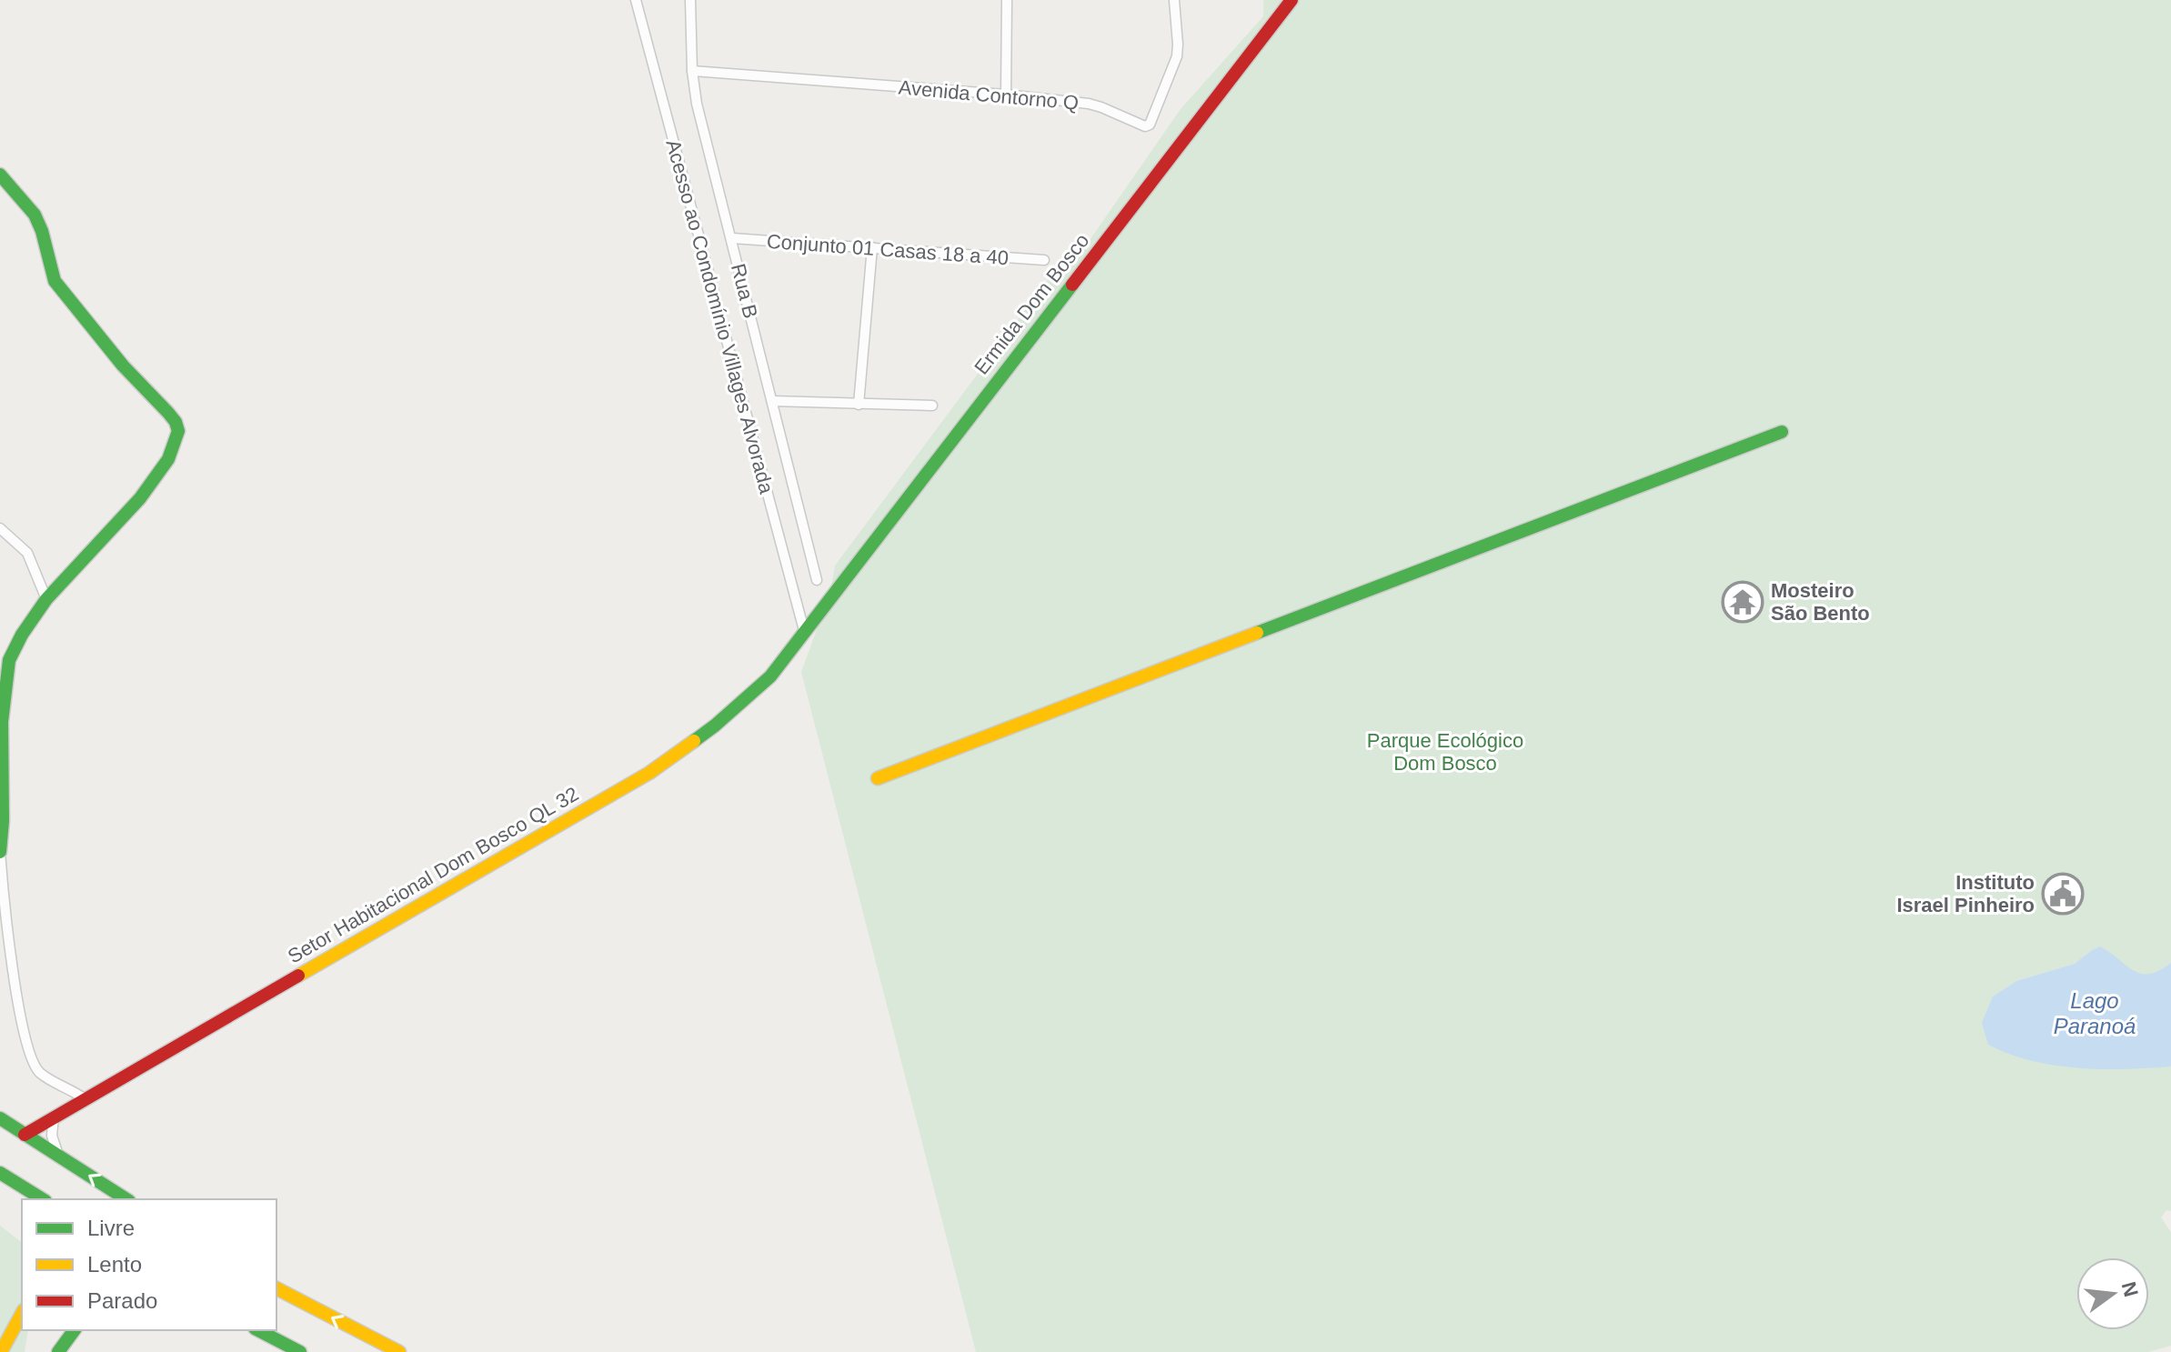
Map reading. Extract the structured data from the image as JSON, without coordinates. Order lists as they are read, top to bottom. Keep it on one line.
{"streets":{"street":["Avenida Contorno Q","Conjunto 01 Casas 18 a 40","Rua B","Ermida Dom Bosco","Acesso ao Condomínio Villages Alvorada","Setor Habitacional Dom Bosco QL 32"]},"crossings":[["Avenida Contorno Q","Rua B"],["Conjunto 01 Casas 18 a 40","Rua B"],["Ermida Dom Bosco","Acesso ao Condomínio Villages Alvorada"],["Ermida Dom Bosco","Setor Habitacional Dom Bosco QL 32"],["Acesso ao Condomínio Villages Alvorada","Setor Habitacional Dom Bosco QL 32"]],"water":["Lago Paranoá"],"parks":["Parque Ecológico Dom Bosco"],"places":{"temple":["Mosteiro São Bento"],"public building":["Instituto Israel Pinheiro"]},"legend":["Livre","Lento","Parado"],"north":"right"}
